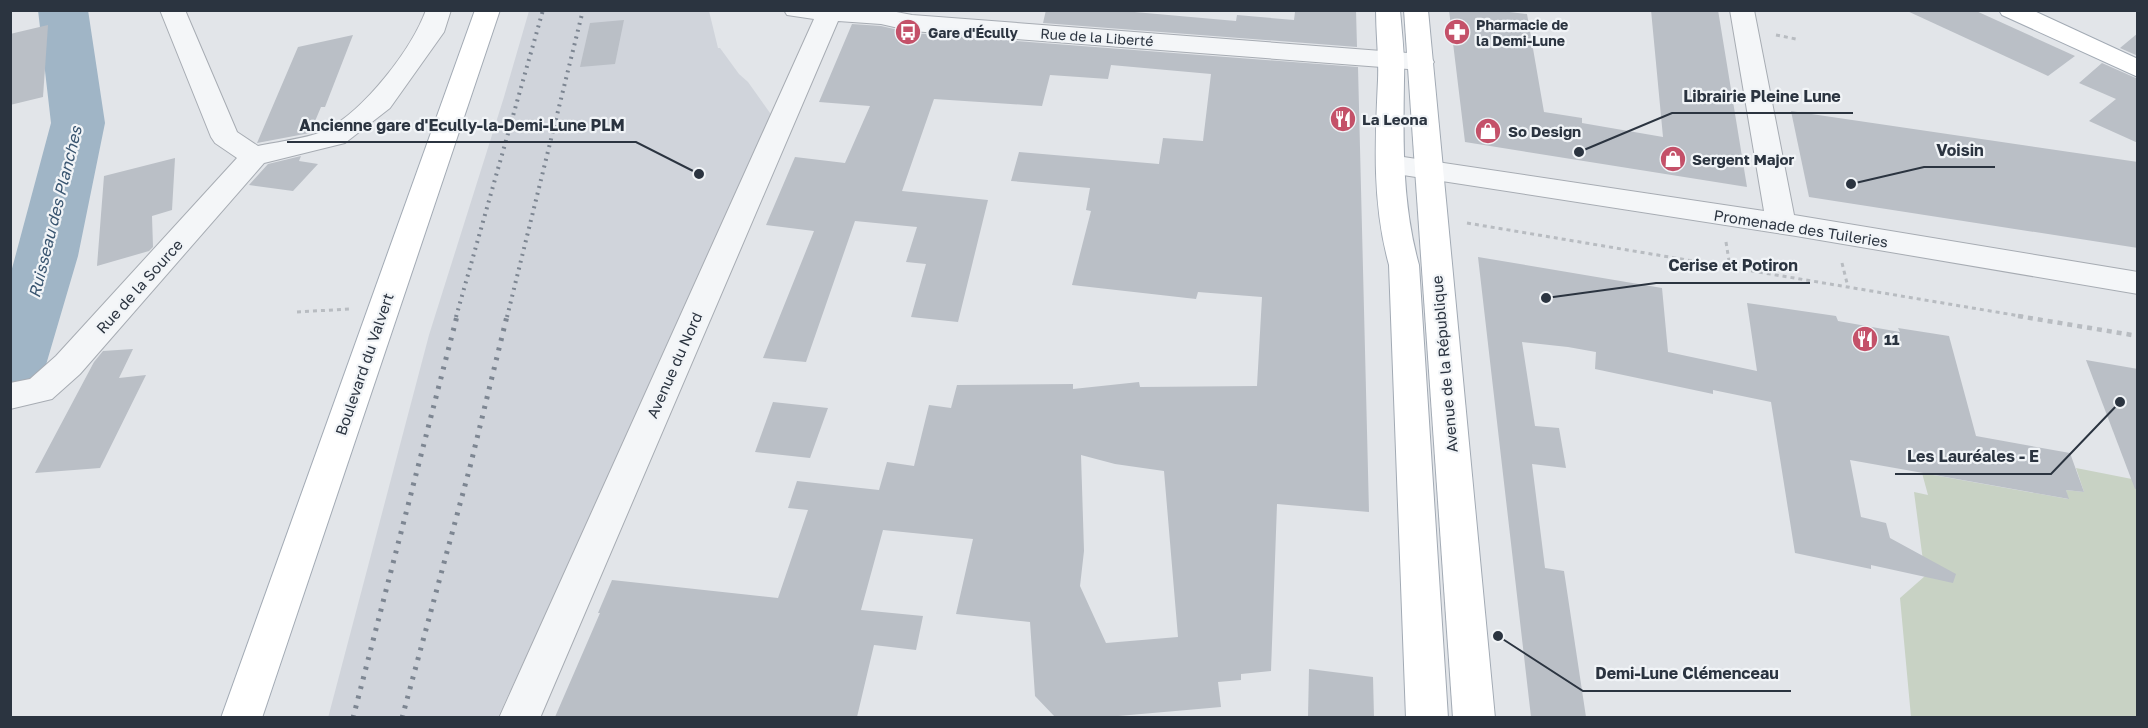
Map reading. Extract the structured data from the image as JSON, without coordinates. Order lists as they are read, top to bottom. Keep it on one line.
{"streets":{"main road":["Boulevard du Valvert","Avenue de la République"],"street":["Rue de la Liberté","Promenade des Tuileries","Rue de la Source","Avenue du Nord"]},"crossings":[["Rue de la Liberté","Avenue de la République"],["Rue de la Liberté","Avenue du Nord"],["Promenade des Tuileries","Avenue de la République"]],"water":["Ruisseau des Planches"],"places":{"bus stop":["Gare d'Écully"],"pharmacy":["Pharmacie de la Demi-Lune"],"restaurant":["La Leona","11"],"shop":["So Design","Sergent Major"],"other":["Librairie Pleine Lune","Ancienne gare d'Ecully-la-Demi-Lune PLM","Voisin","Cerise et Potiron","Les Lauréales - E","Demi-Lune Clémenceau"]}}
